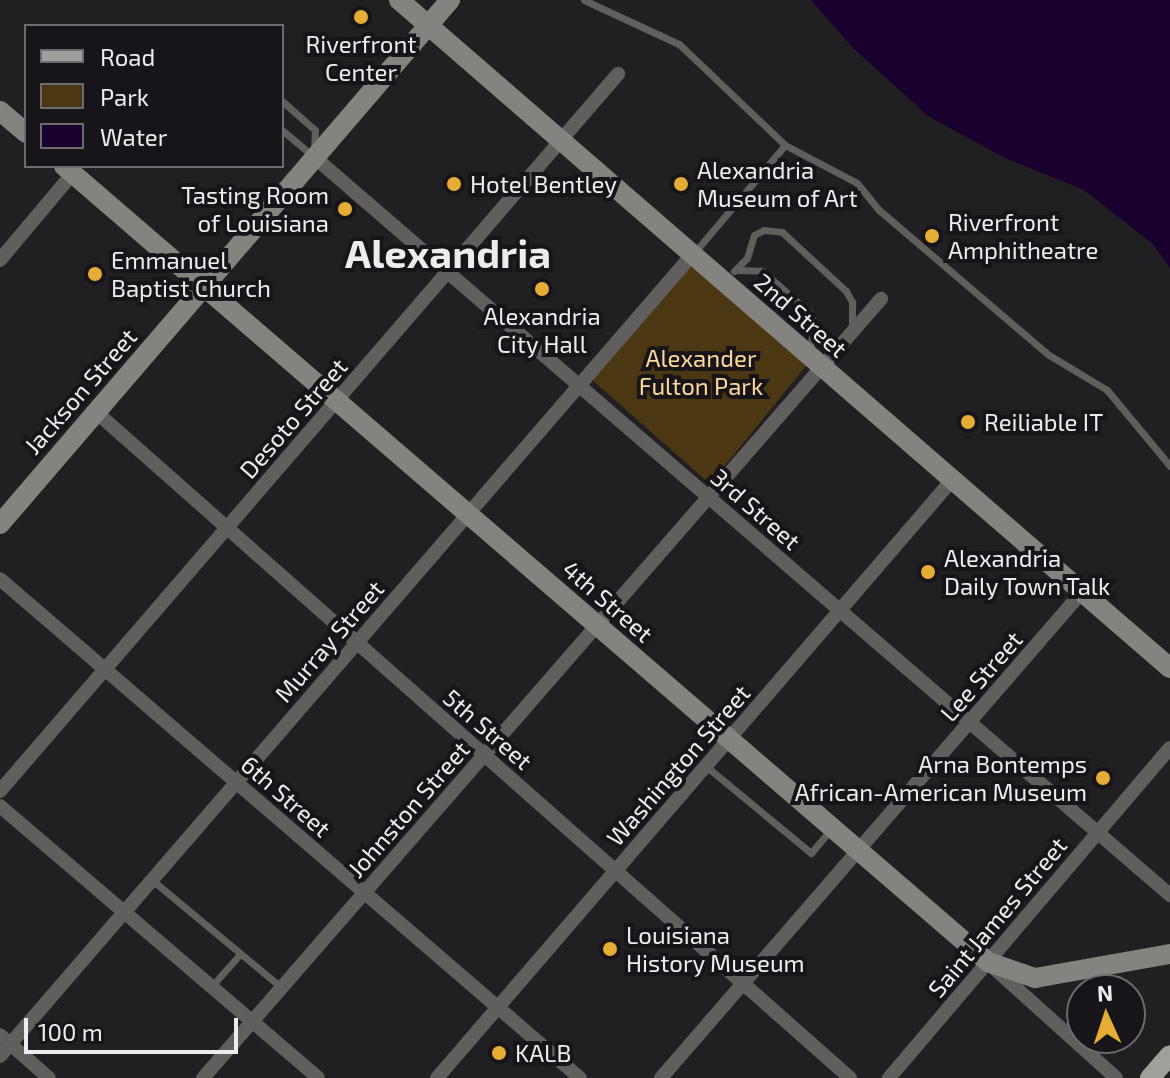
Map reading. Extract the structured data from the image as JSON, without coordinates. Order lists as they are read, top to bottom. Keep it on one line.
{"streets":{"main road":["2nd Street","Jackson Street","4th Street"],"street":["Desoto Street","3rd Street","Murray Street","Lee Street","5th Street","Washington Street","6th Street","Johnston Street","Saint James Street"]},"crossings":[["2nd Street","Jackson Street"],["2nd Street","Desoto Street"],["2nd Street","Murray Street"],["2nd Street","Lee Street"],["2nd Street","Washington Street"],["2nd Street","Johnston Street"],["Jackson Street","3rd Street"],["Jackson Street","4th Street"],["Jackson Street","5th Street"],["Desoto Street","3rd Street"],["Desoto Street","4th Street"],["Desoto Street","5th Street"],["Desoto Street","6th Street"],["3rd Street","Murray Street"],["3rd Street","Lee Street"],["3rd Street","Washington Street"],["3rd Street","Johnston Street"],["3rd Street","Saint James Street"],["4th Street","Murray Street"],["4th Street","Lee Street"],["4th Street","Washington Street"],["4th Street","Johnston Street"],["4th Street","Saint James Street"],["Murray Street","5th Street"],["Murray Street","6th Street"],["Lee Street","5th Street"],["5th Street","Washington Street"],["5th Street","Johnston Street"],["Washington Street","6th Street"],["6th Street","Johnston Street"]],"districts":["Alexandria"],"parks":["Alexander Fulton Park"],"places":["Riverfront Center","Hotel Bentley","Alexandria Museum of Art","Tasting Room of Louisiana","Riverfront Amphitheatre","Emmanuel Baptist Church","Alexandria City Hall","Reiliable IT","Alexandria Daily Town Talk","Arna Bontemps African-American Museum","Louisiana History Museum","KALB"],"legend":["Road","Park","Water"],"scale_bar":"100 m","north":"top"}
